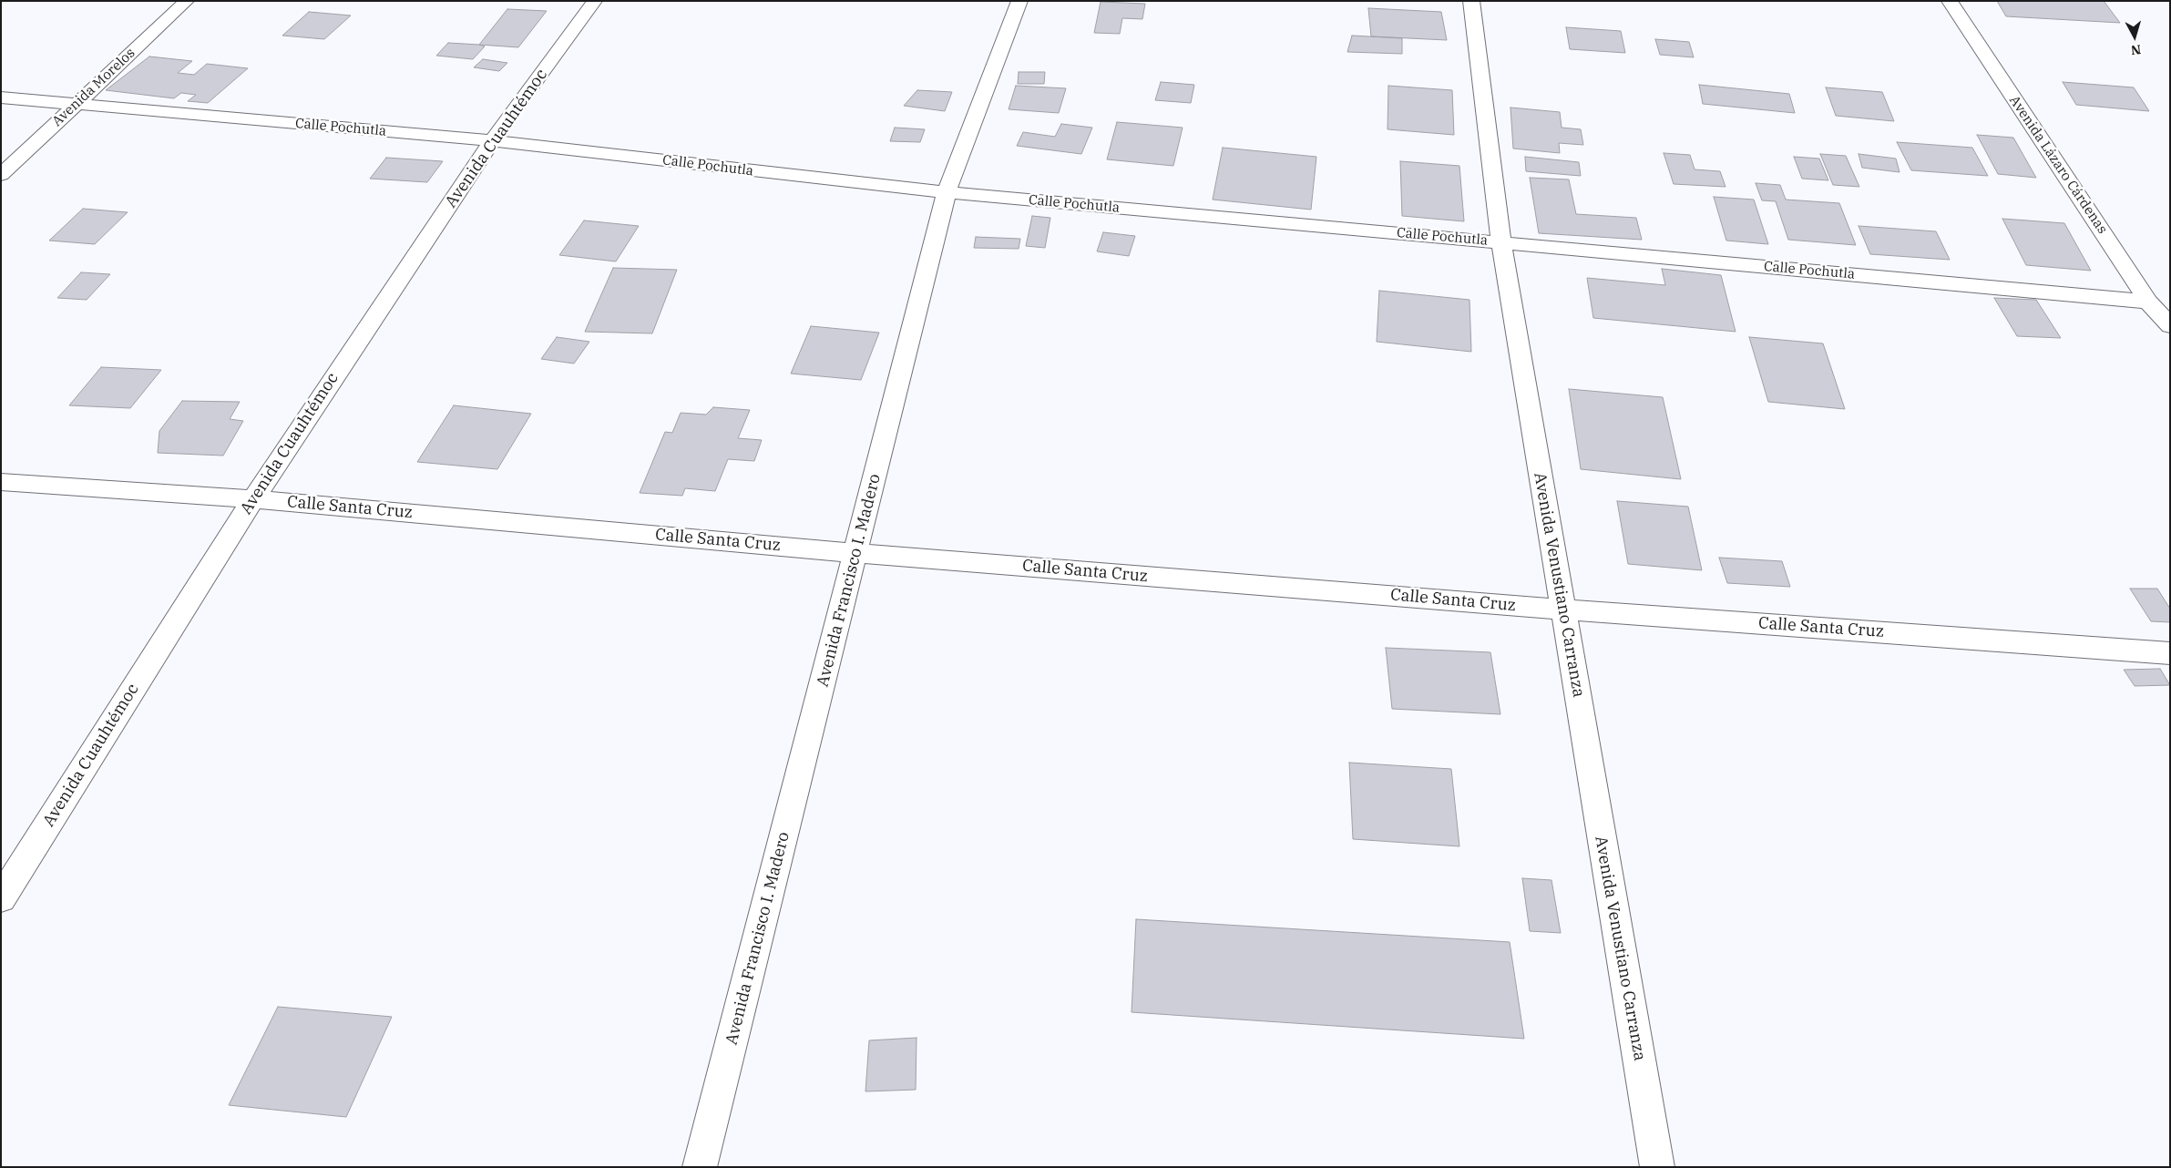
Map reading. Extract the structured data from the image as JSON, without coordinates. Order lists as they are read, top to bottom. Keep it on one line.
{"streets":{"street":["Avenida Morelos","Calle Pochutla","Avenida Cuauhtémoc","Avenida Lázaro Cárdenas","Calle Santa Cruz","Avenida Francisco I. Madero","Avenida Venustiano Carranza"]},"crossings":[["Avenida Morelos","Calle Pochutla"],["Calle Pochutla","Avenida Cuauhtémoc"],["Calle Pochutla","Avenida Lázaro Cárdenas"],["Calle Pochutla","Avenida Francisco I. Madero"],["Calle Pochutla","Avenida Venustiano Carranza"],["Avenida Cuauhtémoc","Calle Santa Cruz"],["Calle Santa Cruz","Avenida Francisco I. Madero"],["Calle Santa Cruz","Avenida Venustiano Carranza"]],"north":"bottom"}
